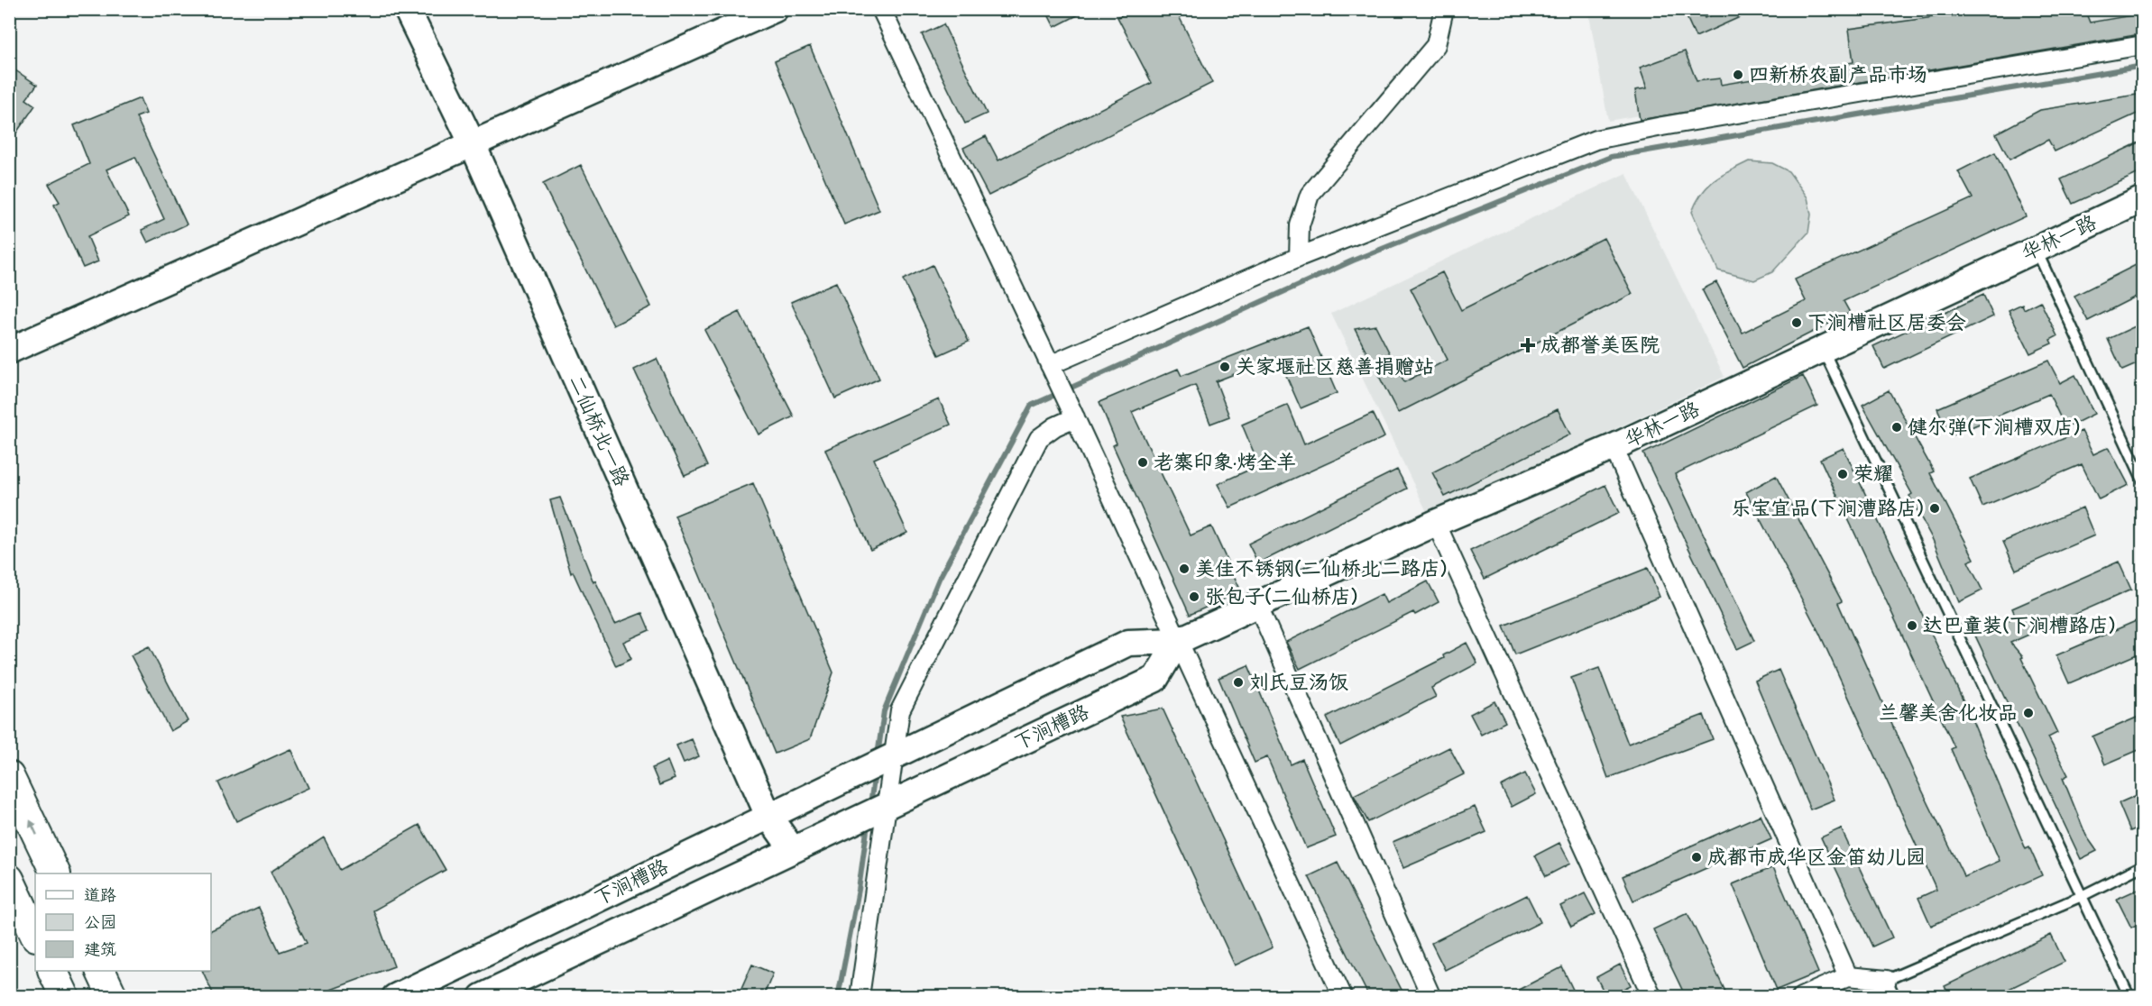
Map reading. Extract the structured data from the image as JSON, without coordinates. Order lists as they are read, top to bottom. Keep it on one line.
{"streets":{"street":["华林一路","二仙桥北一路","下涧槽路"]},"crossings":[["华林一路","下涧槽路"],["二仙桥北一路","下涧槽路"]],"places":{"other":["四新桥农副产品市场","下涧槽社区居委会","关家堰社区慈善捐赠站","健尔弹(下涧槽双店)","老寨印象·烤全羊","荣耀","乐宝宜品(下涧漕路店)","美佳不锈钢(二仙桥北二路店)","张包子(二仙桥店)","达巴童装(下涧槽路店)","刘氏豆汤饭","兰馨美舍化妆品","成都市成华区金笛幼儿园"],"health":["成都誉美医院"]},"legend":["道路","公园","建筑"]}
